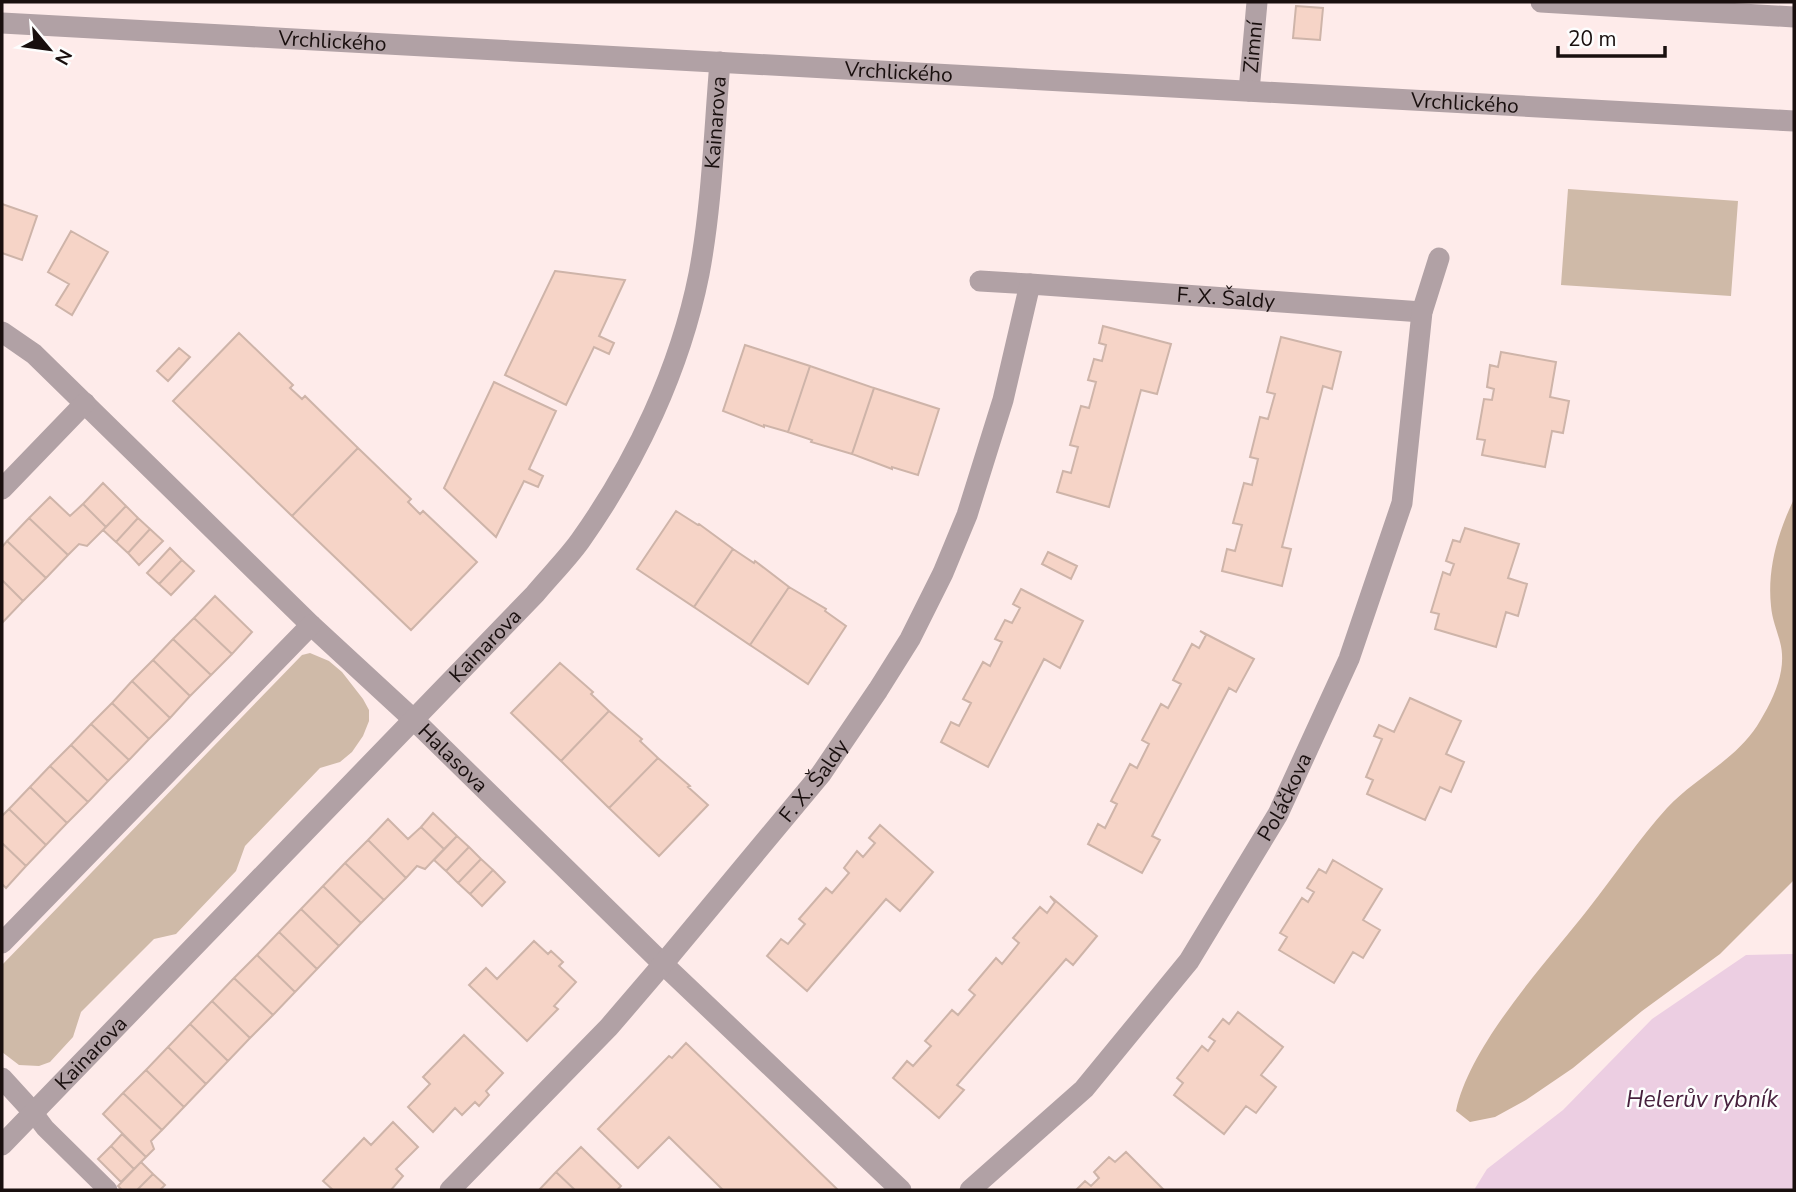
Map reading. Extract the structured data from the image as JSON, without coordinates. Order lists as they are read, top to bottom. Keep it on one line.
{"streets":{"street":["Vrchlického","Zimní","Kainarova","F. X. Šaldy","Halasova","Poláčkova"]},"crossings":[["Vrchlického","Zimní"],["Vrchlického","Kainarova"],["Kainarova","Halasova"],["F. X. Šaldy","Halasova"],["F. X. Šaldy","Poláčkova"]],"water":["Helerův rybník"],"scale_bar":"20 m","north":"bottom right"}
